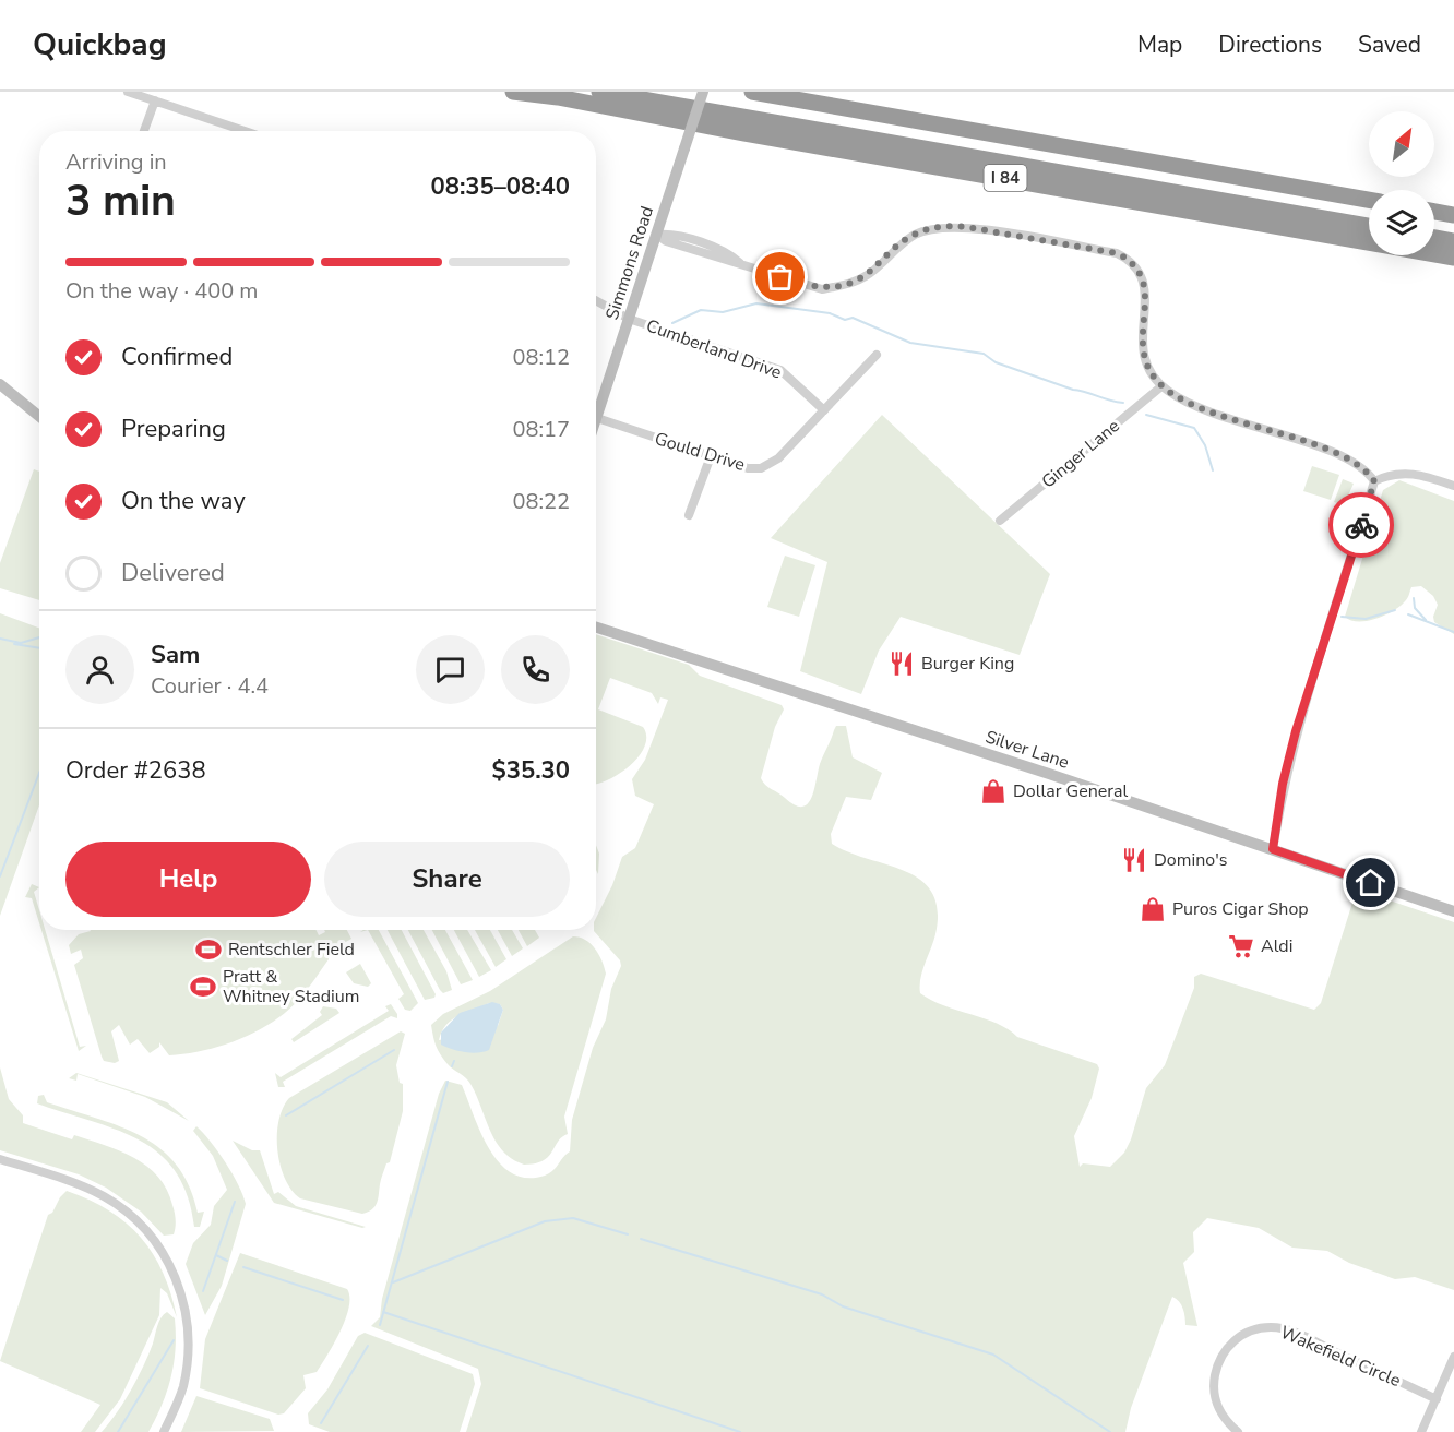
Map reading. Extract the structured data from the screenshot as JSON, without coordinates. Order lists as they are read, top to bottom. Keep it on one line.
{"streets":{"highway":["I 84"],"main road":["Simmons Road","Silver Lane"],"street":["Cumberland Drive","Gould Drive","Ginger Lane","Wakefield Circle"]},"crossings":[["Simmons Road","Cumberland Drive"],["Simmons Road","Gould Drive"],["Cumberland Drive","Gould Drive"]],"places":{"restaurant":["Burger King","Domino's"],"shop":["Dollar General","Puros Cigar Shop"],"supermarket":["Aldi"],"sports":["Rentschler Field","Pratt & Whitney Stadium"]},"north":"top right","page":{"header":"Quickbag","nav":["Map","Directions","Saved"],"heading":["3 min","Arriving in","08:35–08:40"],"panel":["Sam","Courier · 4.4","Order #2638","$35.30"],"bar":"On the way · 400 m","list":[["Confirmed","08:12"],["Preparing","08:17"],["On the way","08:22"],"Delivered"],"buttons":["Help","Share"]}}
